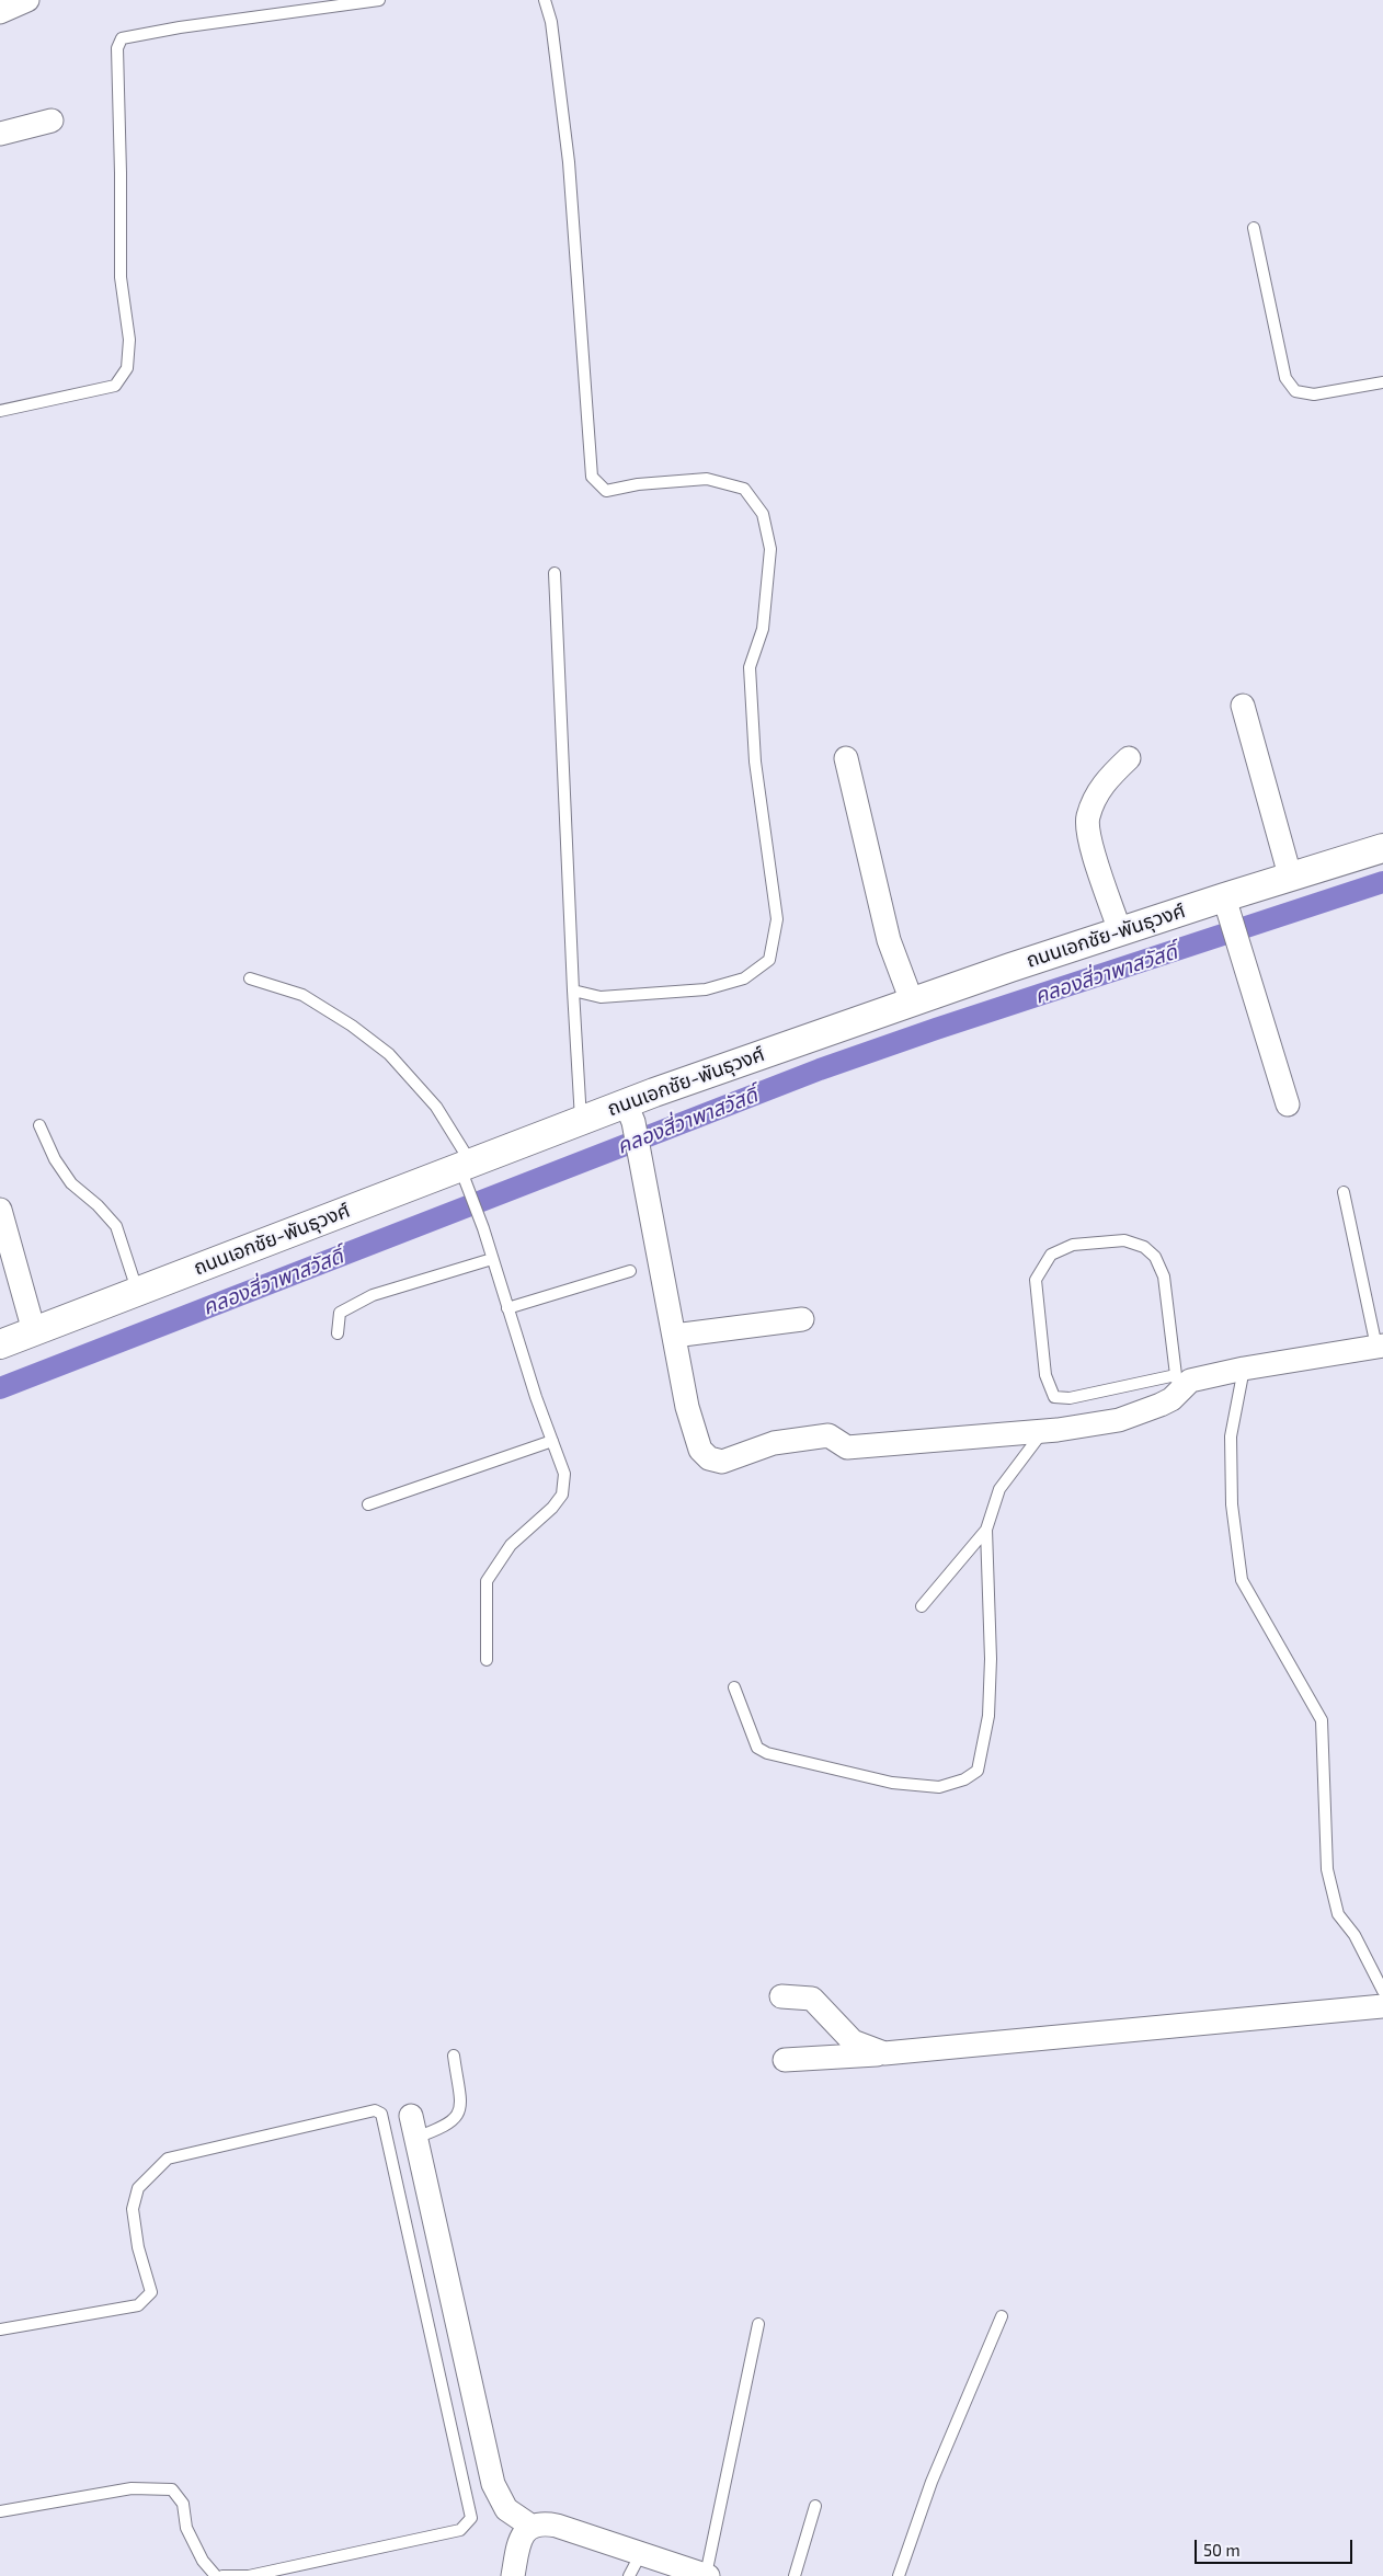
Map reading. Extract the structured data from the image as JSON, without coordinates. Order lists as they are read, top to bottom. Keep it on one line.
{"streets":{"street":["ถนนเอกชัย-พันธุวงศ์"]},"water":["คลองสี่วาพาสวัสดิ์"],"scale_bar":"50 m"}
